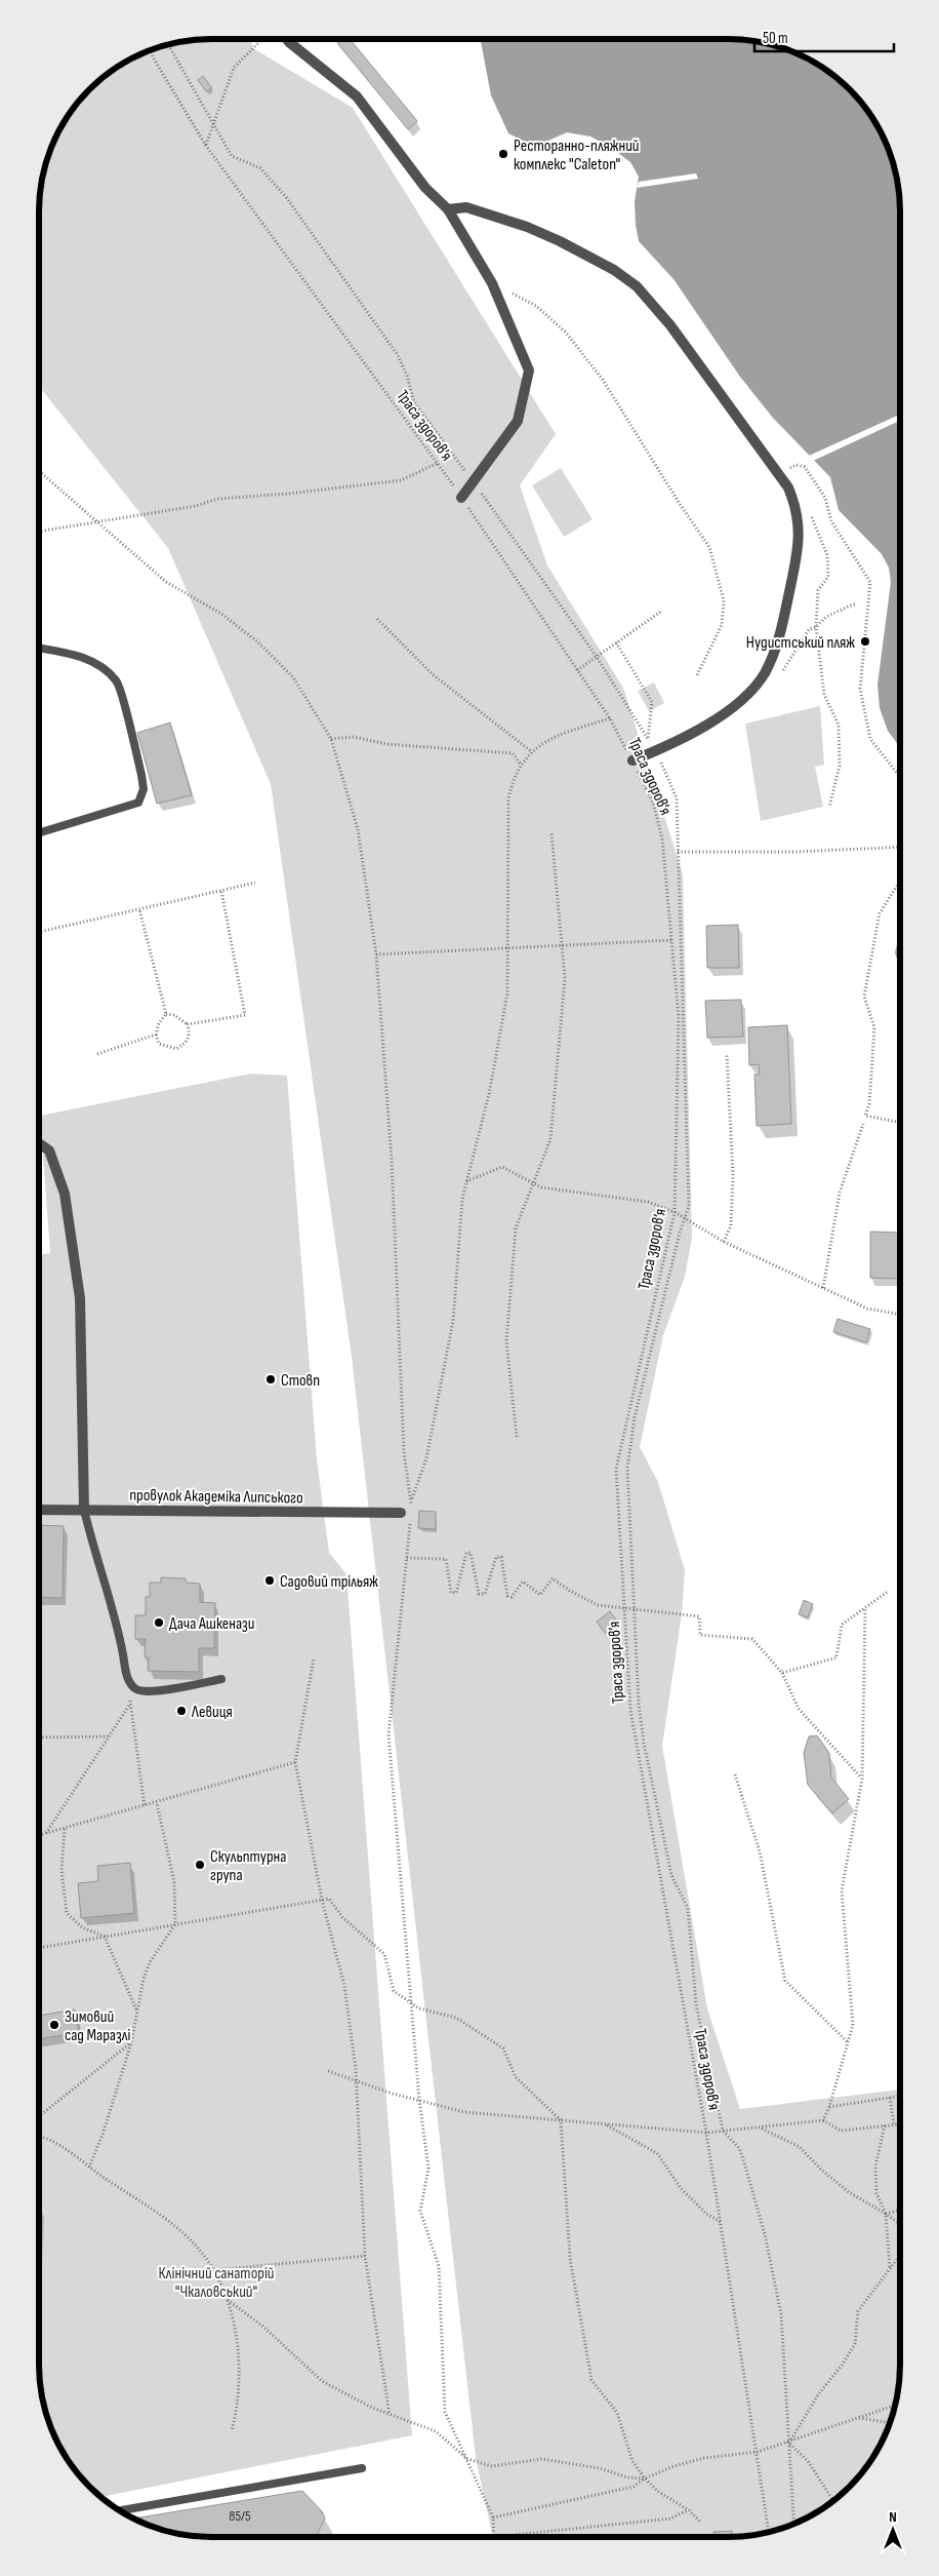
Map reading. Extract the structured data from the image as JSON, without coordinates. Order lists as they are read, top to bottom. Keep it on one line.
{"streets":{"street":["провулок Академіка Липського"],"path":["Траса здоров’я"]},"parks":["Клінічний санаторій \"Чкаловський\""],"places":["Ресторанно-пляжний комплекс \"Caleton\"","Нудистський пляж","Стовп","Садовий трільяж","Дача Ашкенази","Левиця","Скульптурна група","Зимовий сад Маразлі"],"house_numbers":["85/5"],"scale_bar":"50 m","north":"top"}
